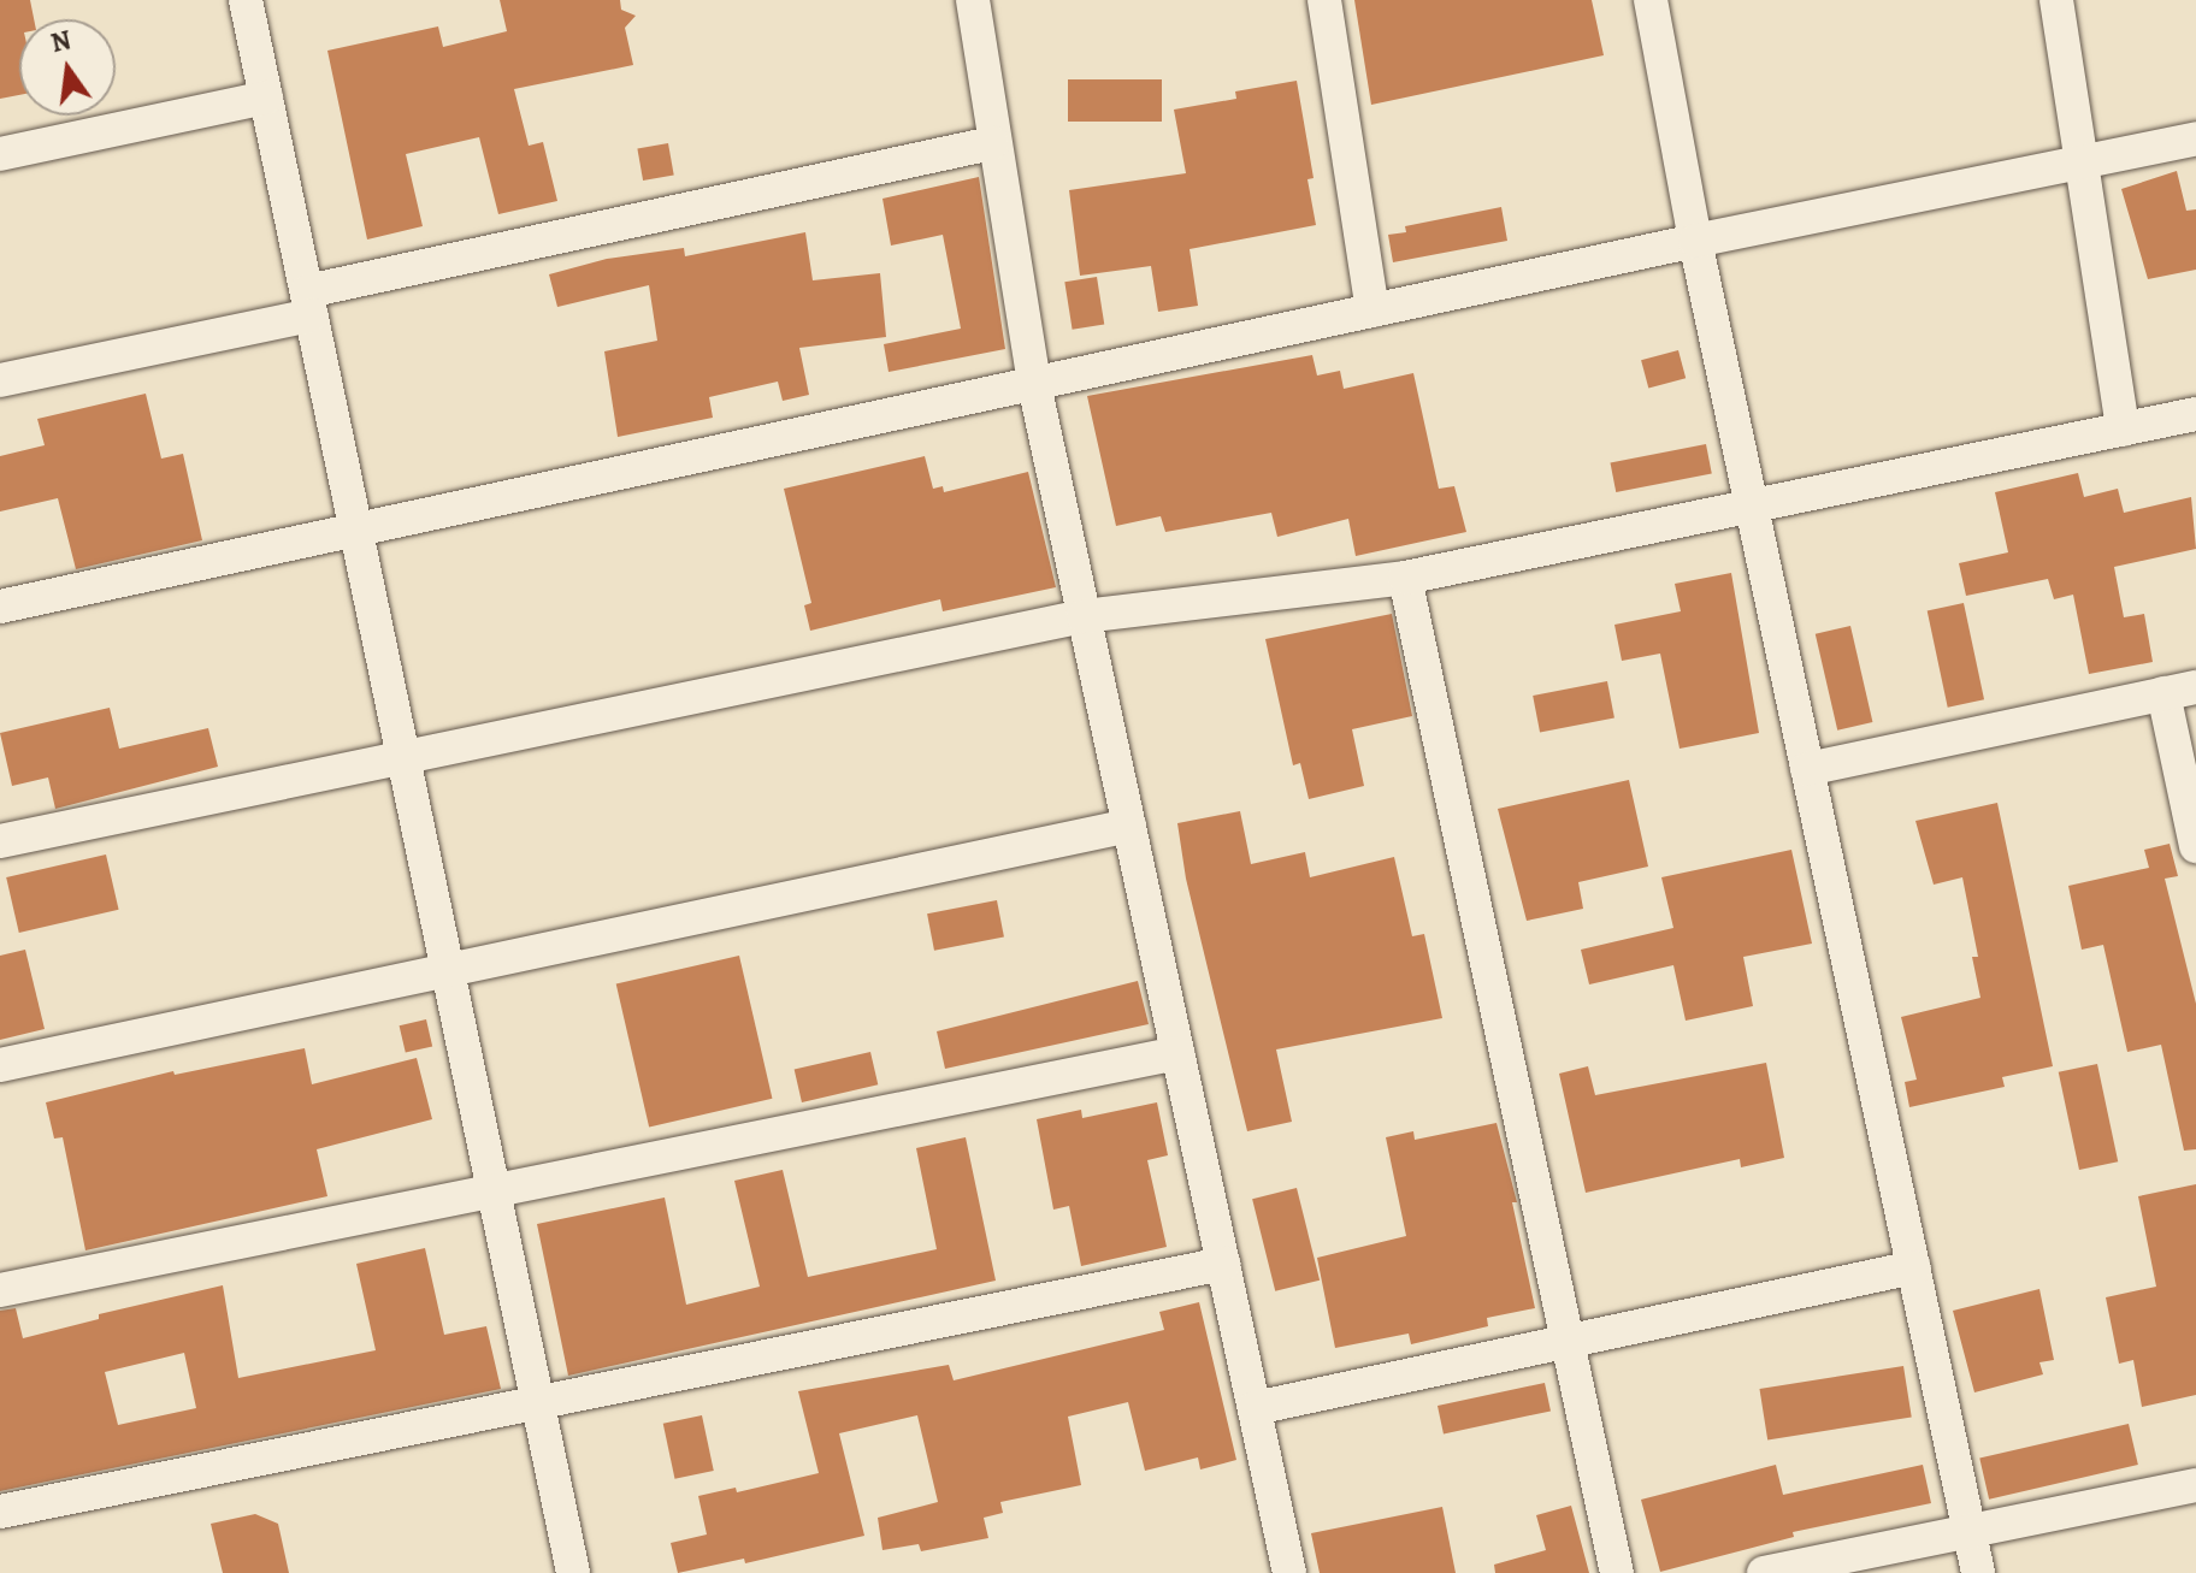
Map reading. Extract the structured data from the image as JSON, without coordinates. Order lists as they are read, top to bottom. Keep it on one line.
{"north":"top"}
